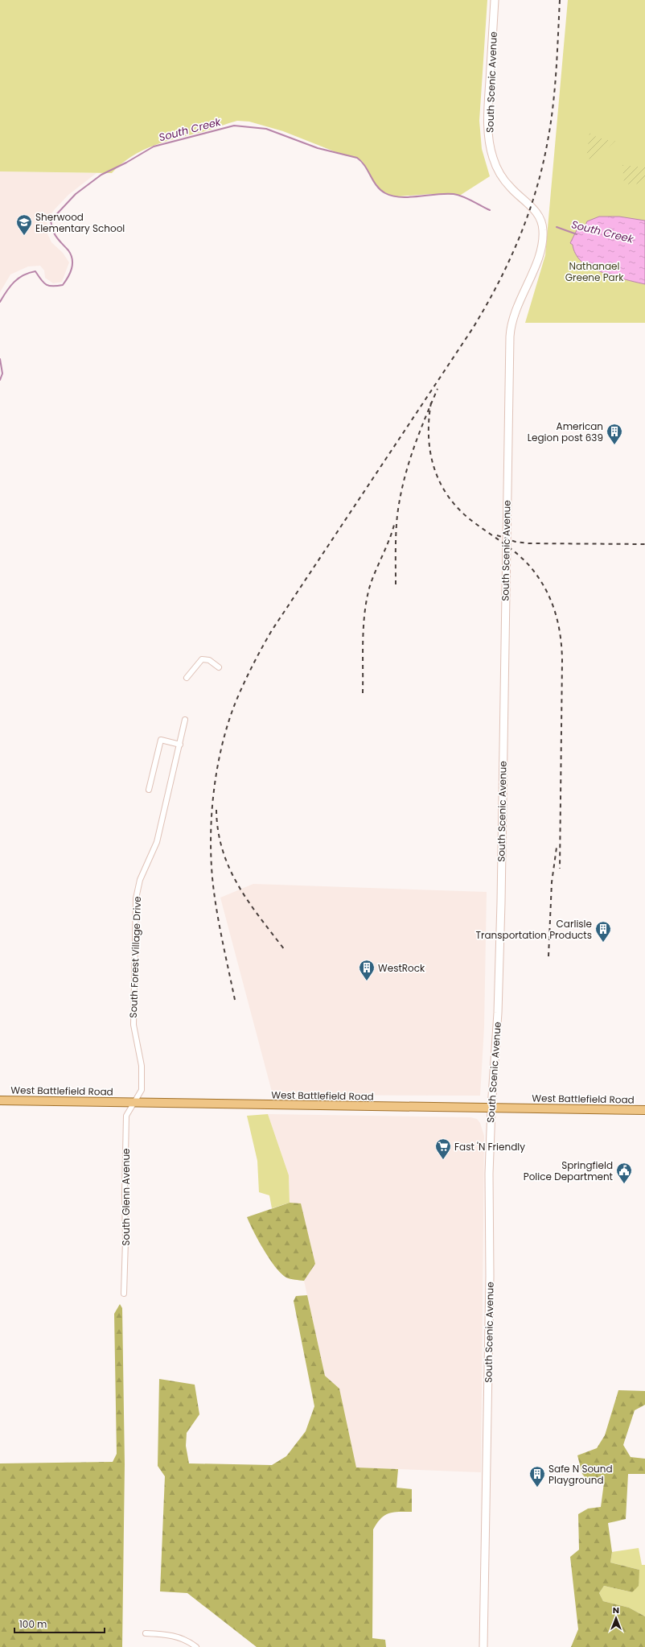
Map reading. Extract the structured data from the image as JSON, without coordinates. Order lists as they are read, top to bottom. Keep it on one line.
{"streets":{"main road":["South Scenic Avenue","West Battlefield Road"],"street":["South Forest Village Drive","South Glenn Avenue"]},"crossings":[["South Scenic Avenue","West Battlefield Road"],["South Forest Village Drive","West Battlefield Road"],["South Forest Village Drive","South Glenn Avenue"],["West Battlefield Road","South Glenn Avenue"]],"water":["South Creek"],"parks":["Nathanael Greene Park"],"places":{"school or university":["Sherwood Elementary School"],"building":["American Legion post 639","Carlisle Transportation Products","WestRock","Safe N Sound Playground"],"supermarket":["Fast 'N Friendly"],"public building":["Springfield Police Department"]},"scale_bar":"100 m","north":"top"}
